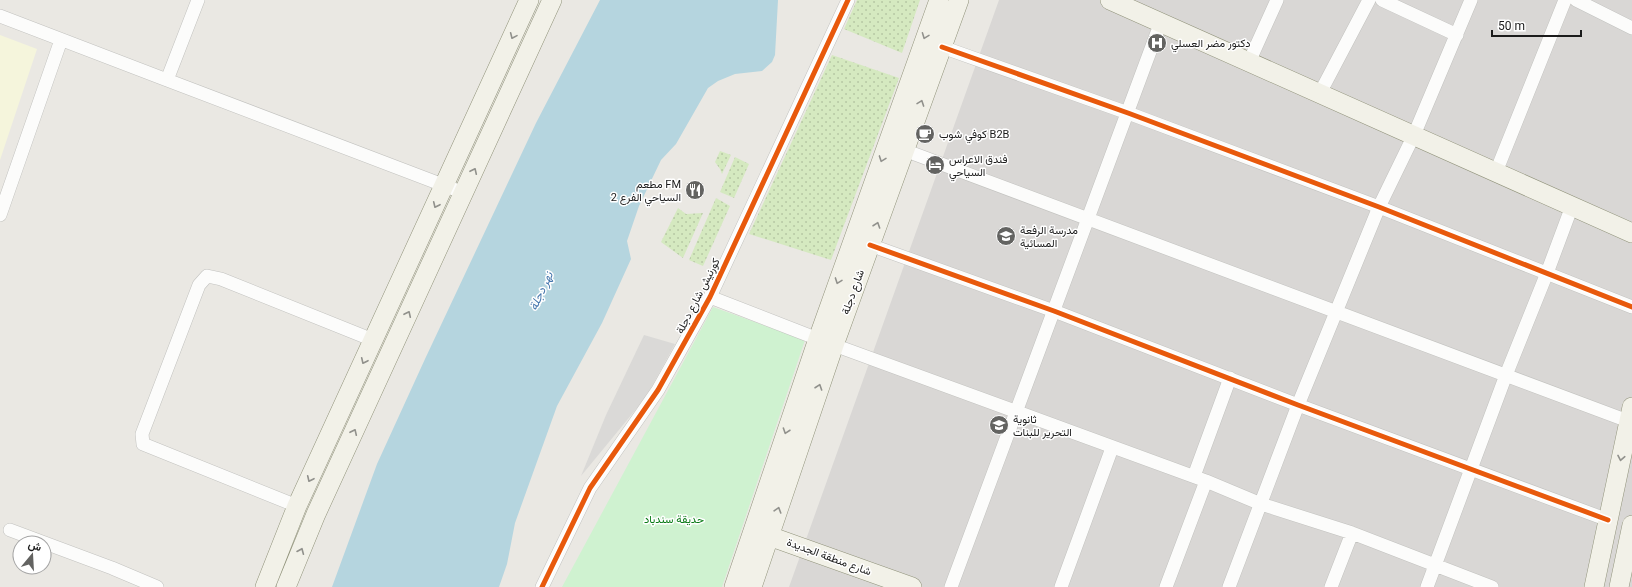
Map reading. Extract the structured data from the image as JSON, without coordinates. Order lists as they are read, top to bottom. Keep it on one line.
{"streets":{"street":["شارع دجلة","كورنيش شارع دجلة","شارع منطقة الجديدة"]},"crossings":[["شارع دجلة","شارع منطقة الجديدة"]],"water":["نهر دجلة"],"parks":["حديقة سندباد"],"places":{"hospital":["دكتور مضر العسلي"],"cafe":["كوفي شوب B2B"],"hotel":["فندق الاعراس السياحي"],"restaurant":["مطعم FM السياحي الفرع 2"],"school or university":["مدرسة الرفعة المسائية","ثانوية التحرير للبنات"]},"scale_bar":"50 m","north":"top"}
